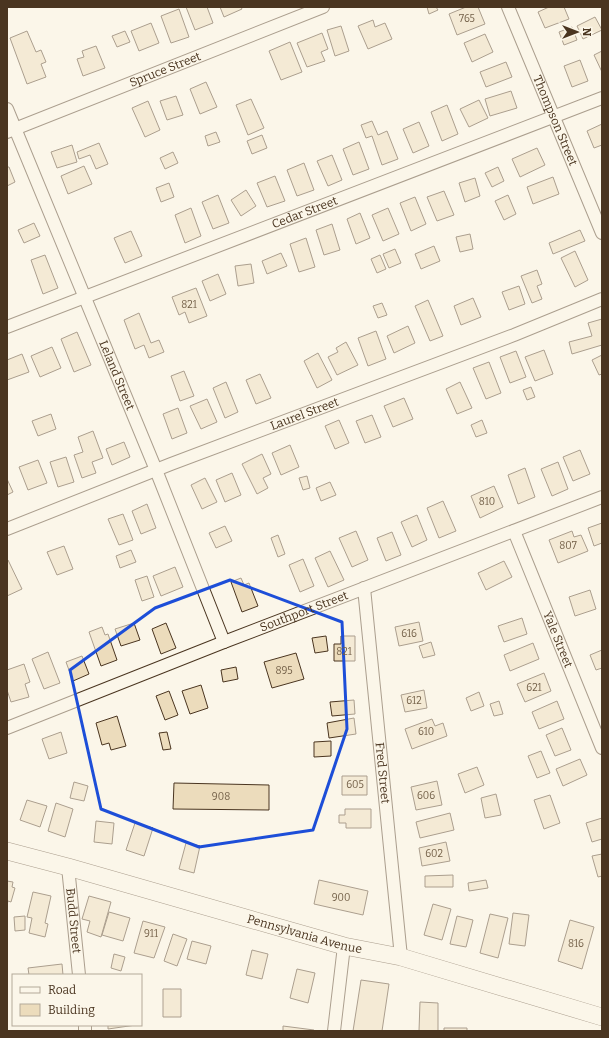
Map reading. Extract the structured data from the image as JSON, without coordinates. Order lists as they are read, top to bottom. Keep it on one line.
{"streets":{"main road":["Pennsylvania Avenue"],"street":["Spruce Street","Thompson Street","Cedar Street","Leland Street","Laurel Street","Southport Street","Yale Street","Fred Street","Budd Street"]},"crossings":[["Spruce Street","Leland Street"],["Thompson Street","Cedar Street"],["Cedar Street","Leland Street"],["Leland Street","Laurel Street"],["Leland Street","Southport Street"],["Southport Street","Yale Street"],["Southport Street","Fred Street"],["Fred Street","Pennsylvania Avenue"],["Budd Street","Pennsylvania Avenue"]],"house_numbers":["765","821","810","807","616","821","895","621","612","610","605","606","908","602","900","911","816"],"legend":["Road","Building"],"north":"right"}
